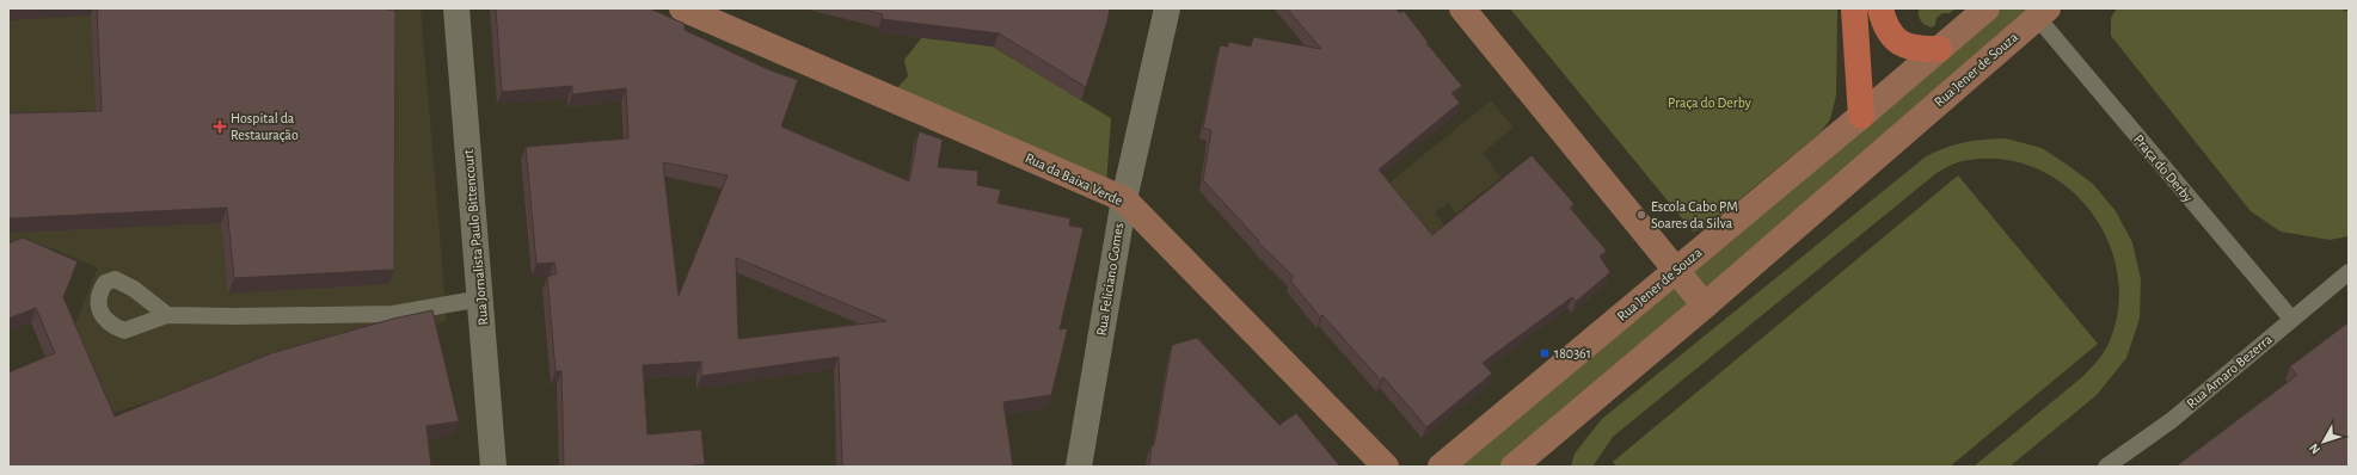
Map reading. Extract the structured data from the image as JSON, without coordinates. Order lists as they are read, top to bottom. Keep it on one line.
{"streets":{"street":["Rua Jener de Souza","Rua da Baixa Verde","Rua Jornalista Paulo Bittencourt","Rua Feliciano Gomes"],"lane":["Praça do Derby","Rua Amaro Bezerra"]},"crossings":[["Rua Jener de Souza","Praça do Derby"],["Praça do Derby","Rua Amaro Bezerra"],["Rua da Baixa Verde","Rua Feliciano Gomes"]],"parks":["Praça do Derby"],"places":{"health":["Hospital da Restauração"],"other":["Escola Cabo PM Soares da Silva"],"transit":["180361"]},"north":"bottom left"}
